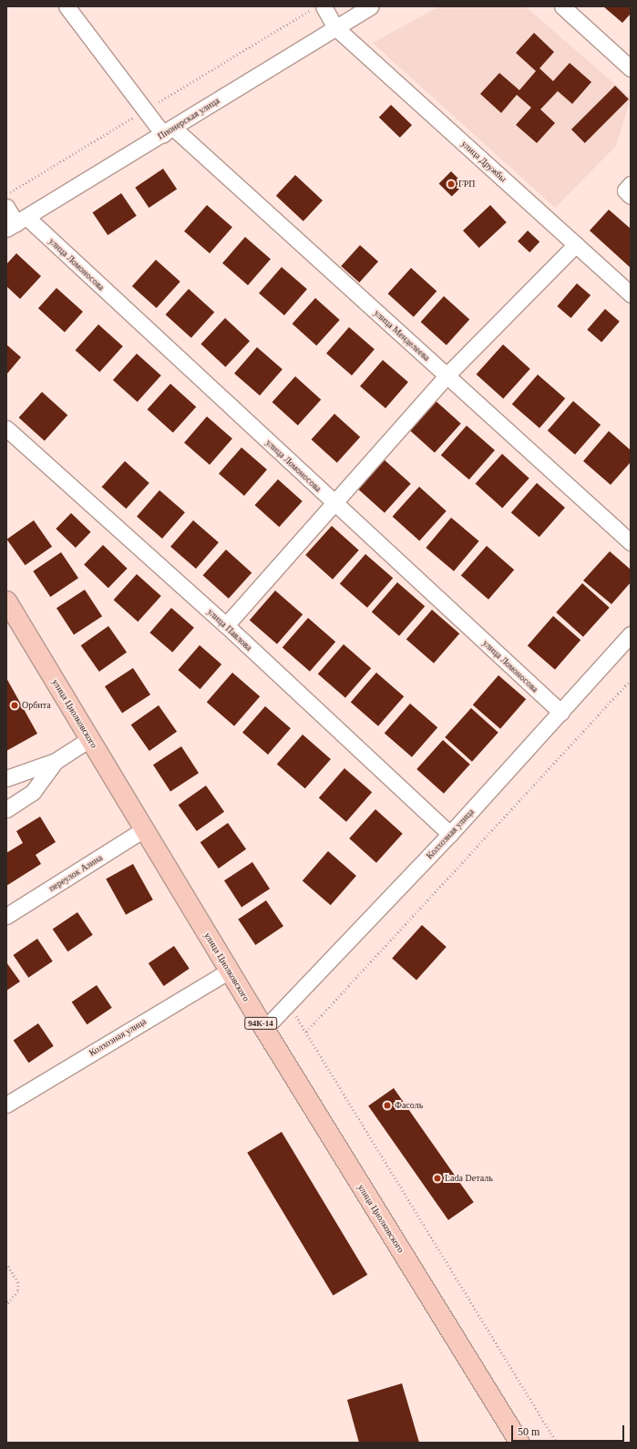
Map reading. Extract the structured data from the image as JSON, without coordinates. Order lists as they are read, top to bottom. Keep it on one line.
{"streets":{"main road":["улица Циолковского","94К-14"],"street":["Пионерская улица","улица Дружбы","улица Ломоносова","улица Менделеева","улица Павлова","Колхозная улица","переулок Азина"]},"crossings":[["Пионерская улица","улица Дружбы"],["Пионерская улица","улица Ломоносова"],["Пионерская улица","улица Менделеева"],["улица Ломоносова","Колхозная улица"],["улица Павлова","Колхозная улица"],["улица Циолковского","Колхозная улица"],["улица Циолковского","переулок Азина"]],"places":["ГРП","Орбита","Фасоль","Lada Dеталь"],"scale_bar":"50 m"}
